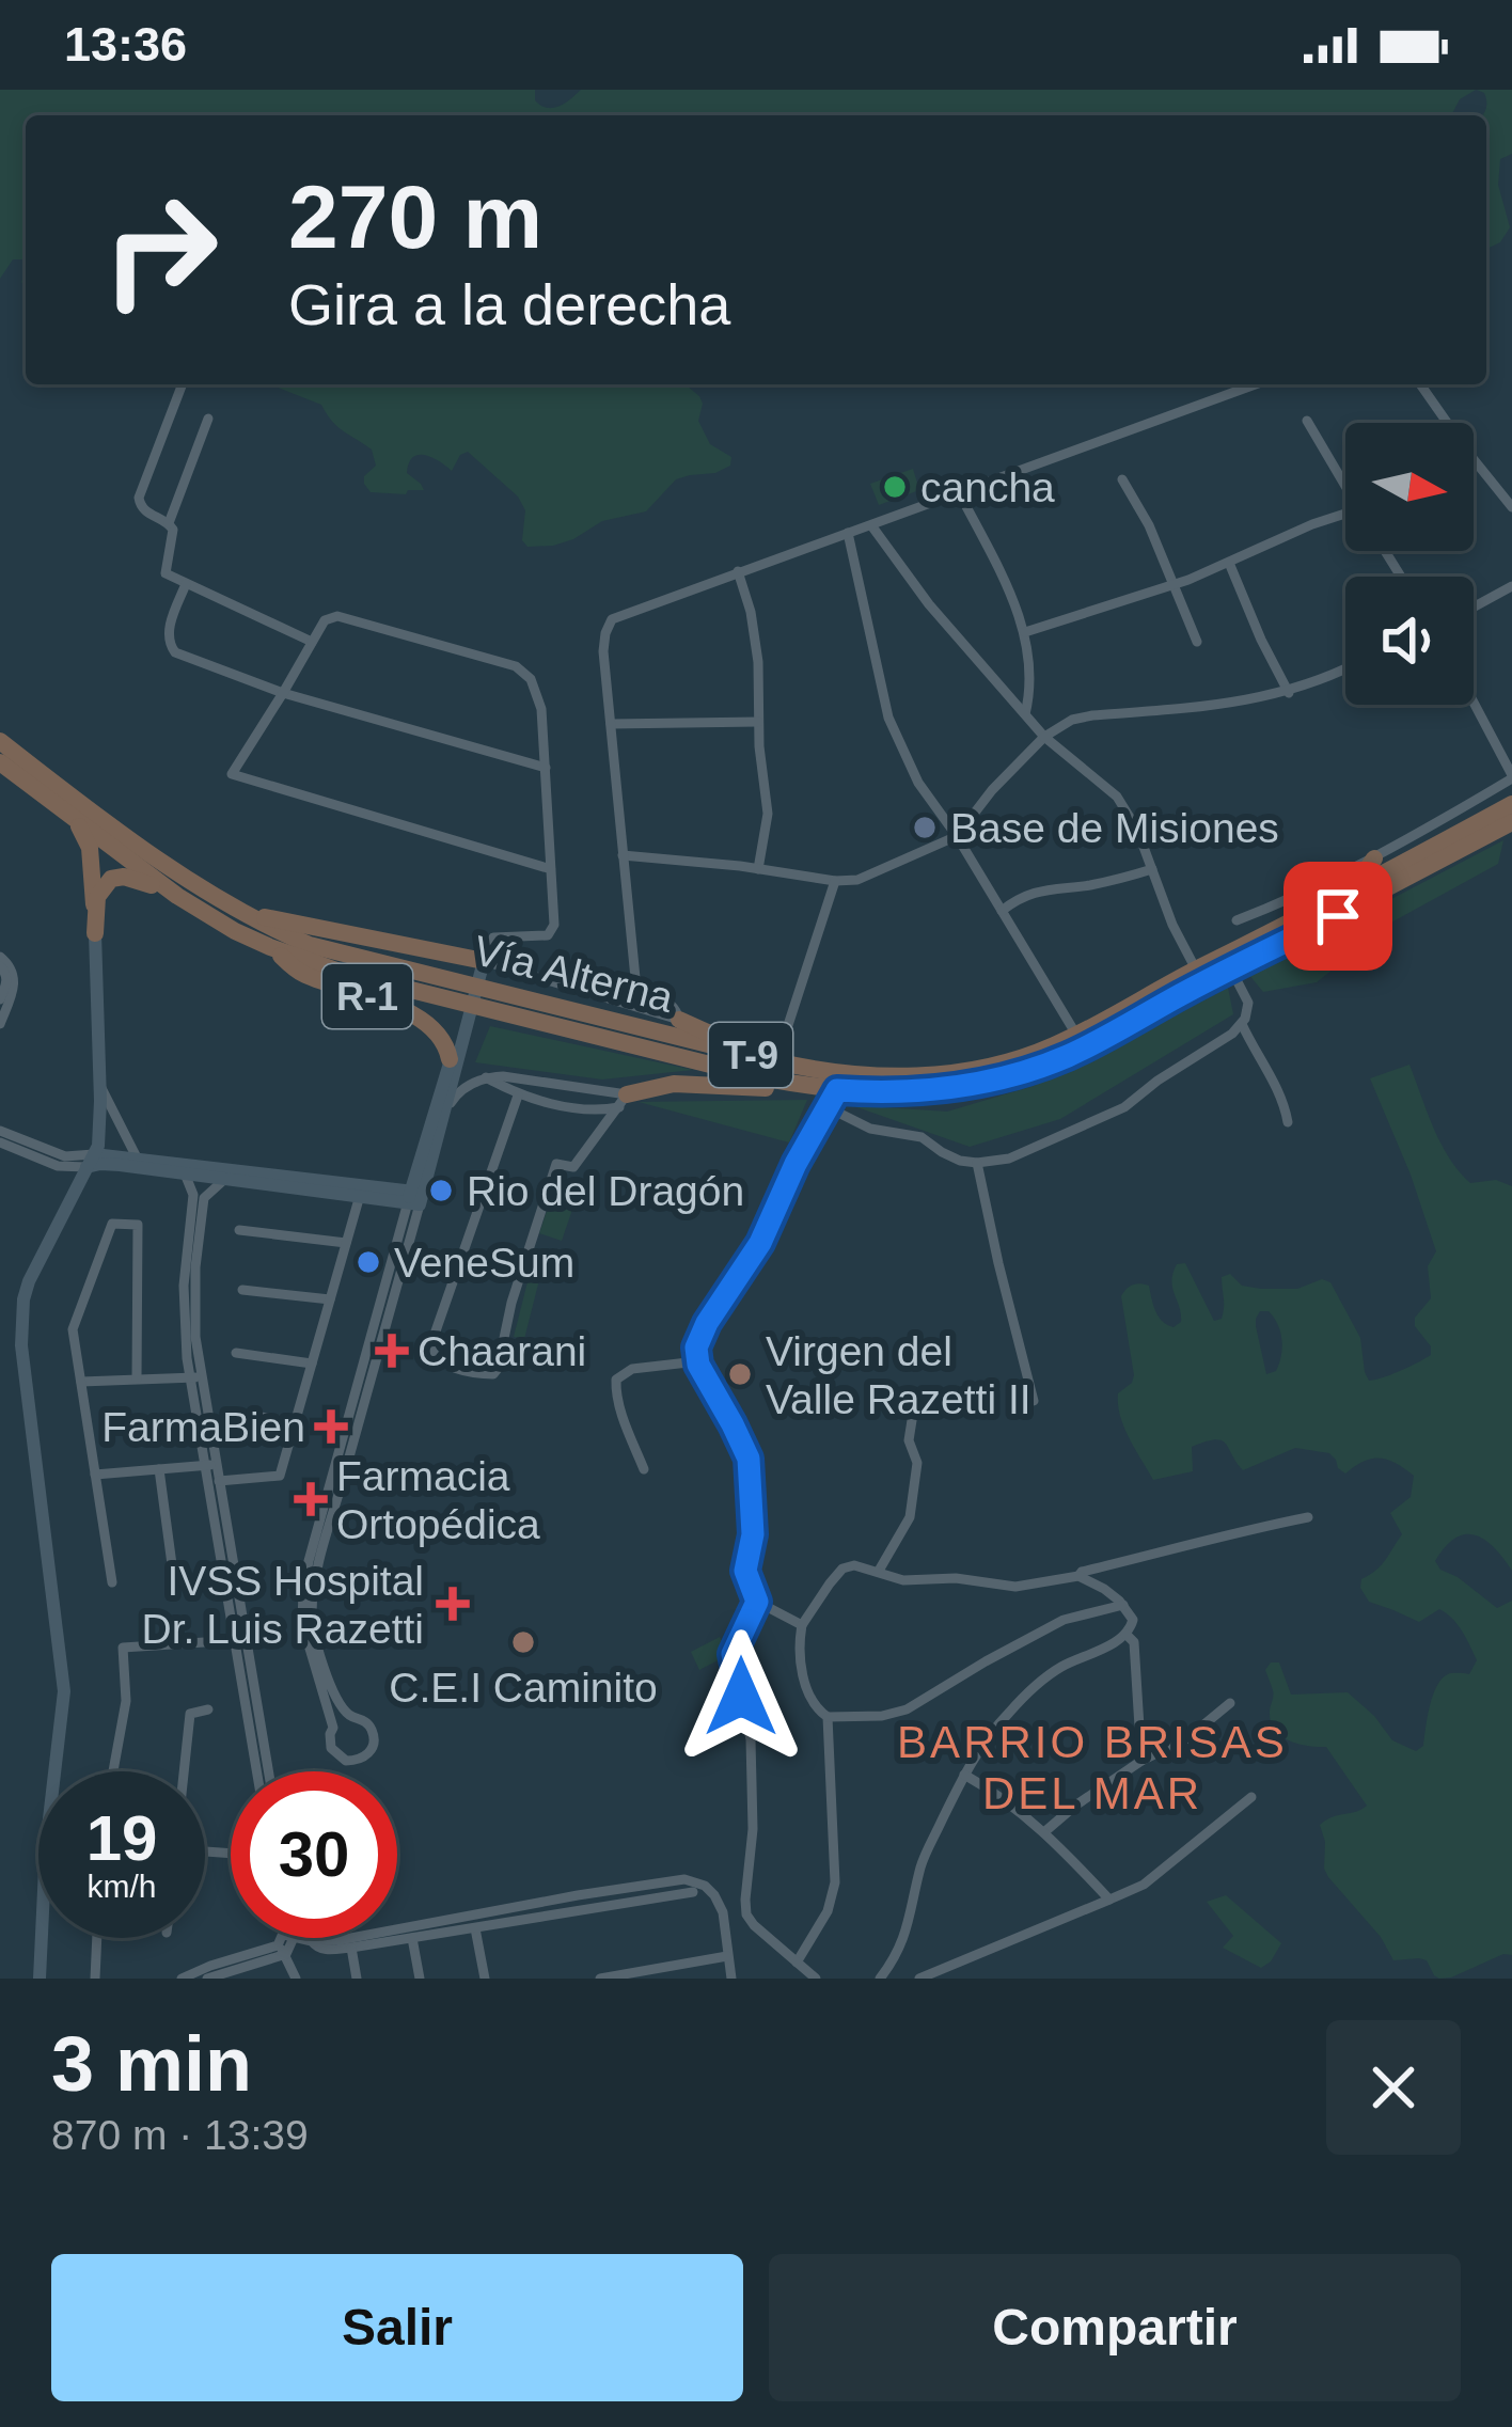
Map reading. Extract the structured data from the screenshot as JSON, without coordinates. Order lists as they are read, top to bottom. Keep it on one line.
{"streets":{"highway":["Vía Alterna","R-1","T-9"]},"crossings":[["Vía Alterna","R-1"],["Vía Alterna","T-9"],["R-1","T-9"]],"districts":["BARRIO BRISAS DEL MAR"],"places":{"other":["cancha","Base de Misiones","Rio del Dragón","VeneSum","Virgen del Valle Razetti II","C.E.I Caminito"],"health":["Chaarani","FarmaBien","Farmacia Ortopédica","IVSS Hospital Dr. Luis Razetti"]},"north":"right","page":{"status":"13:36","turn":["270 m","Gira a la derecha"],"speed":"19 km/h","limit":"30","heading":["3 min","870 m · 13:39"],"buttons":["Salir","Compartir"]}}
